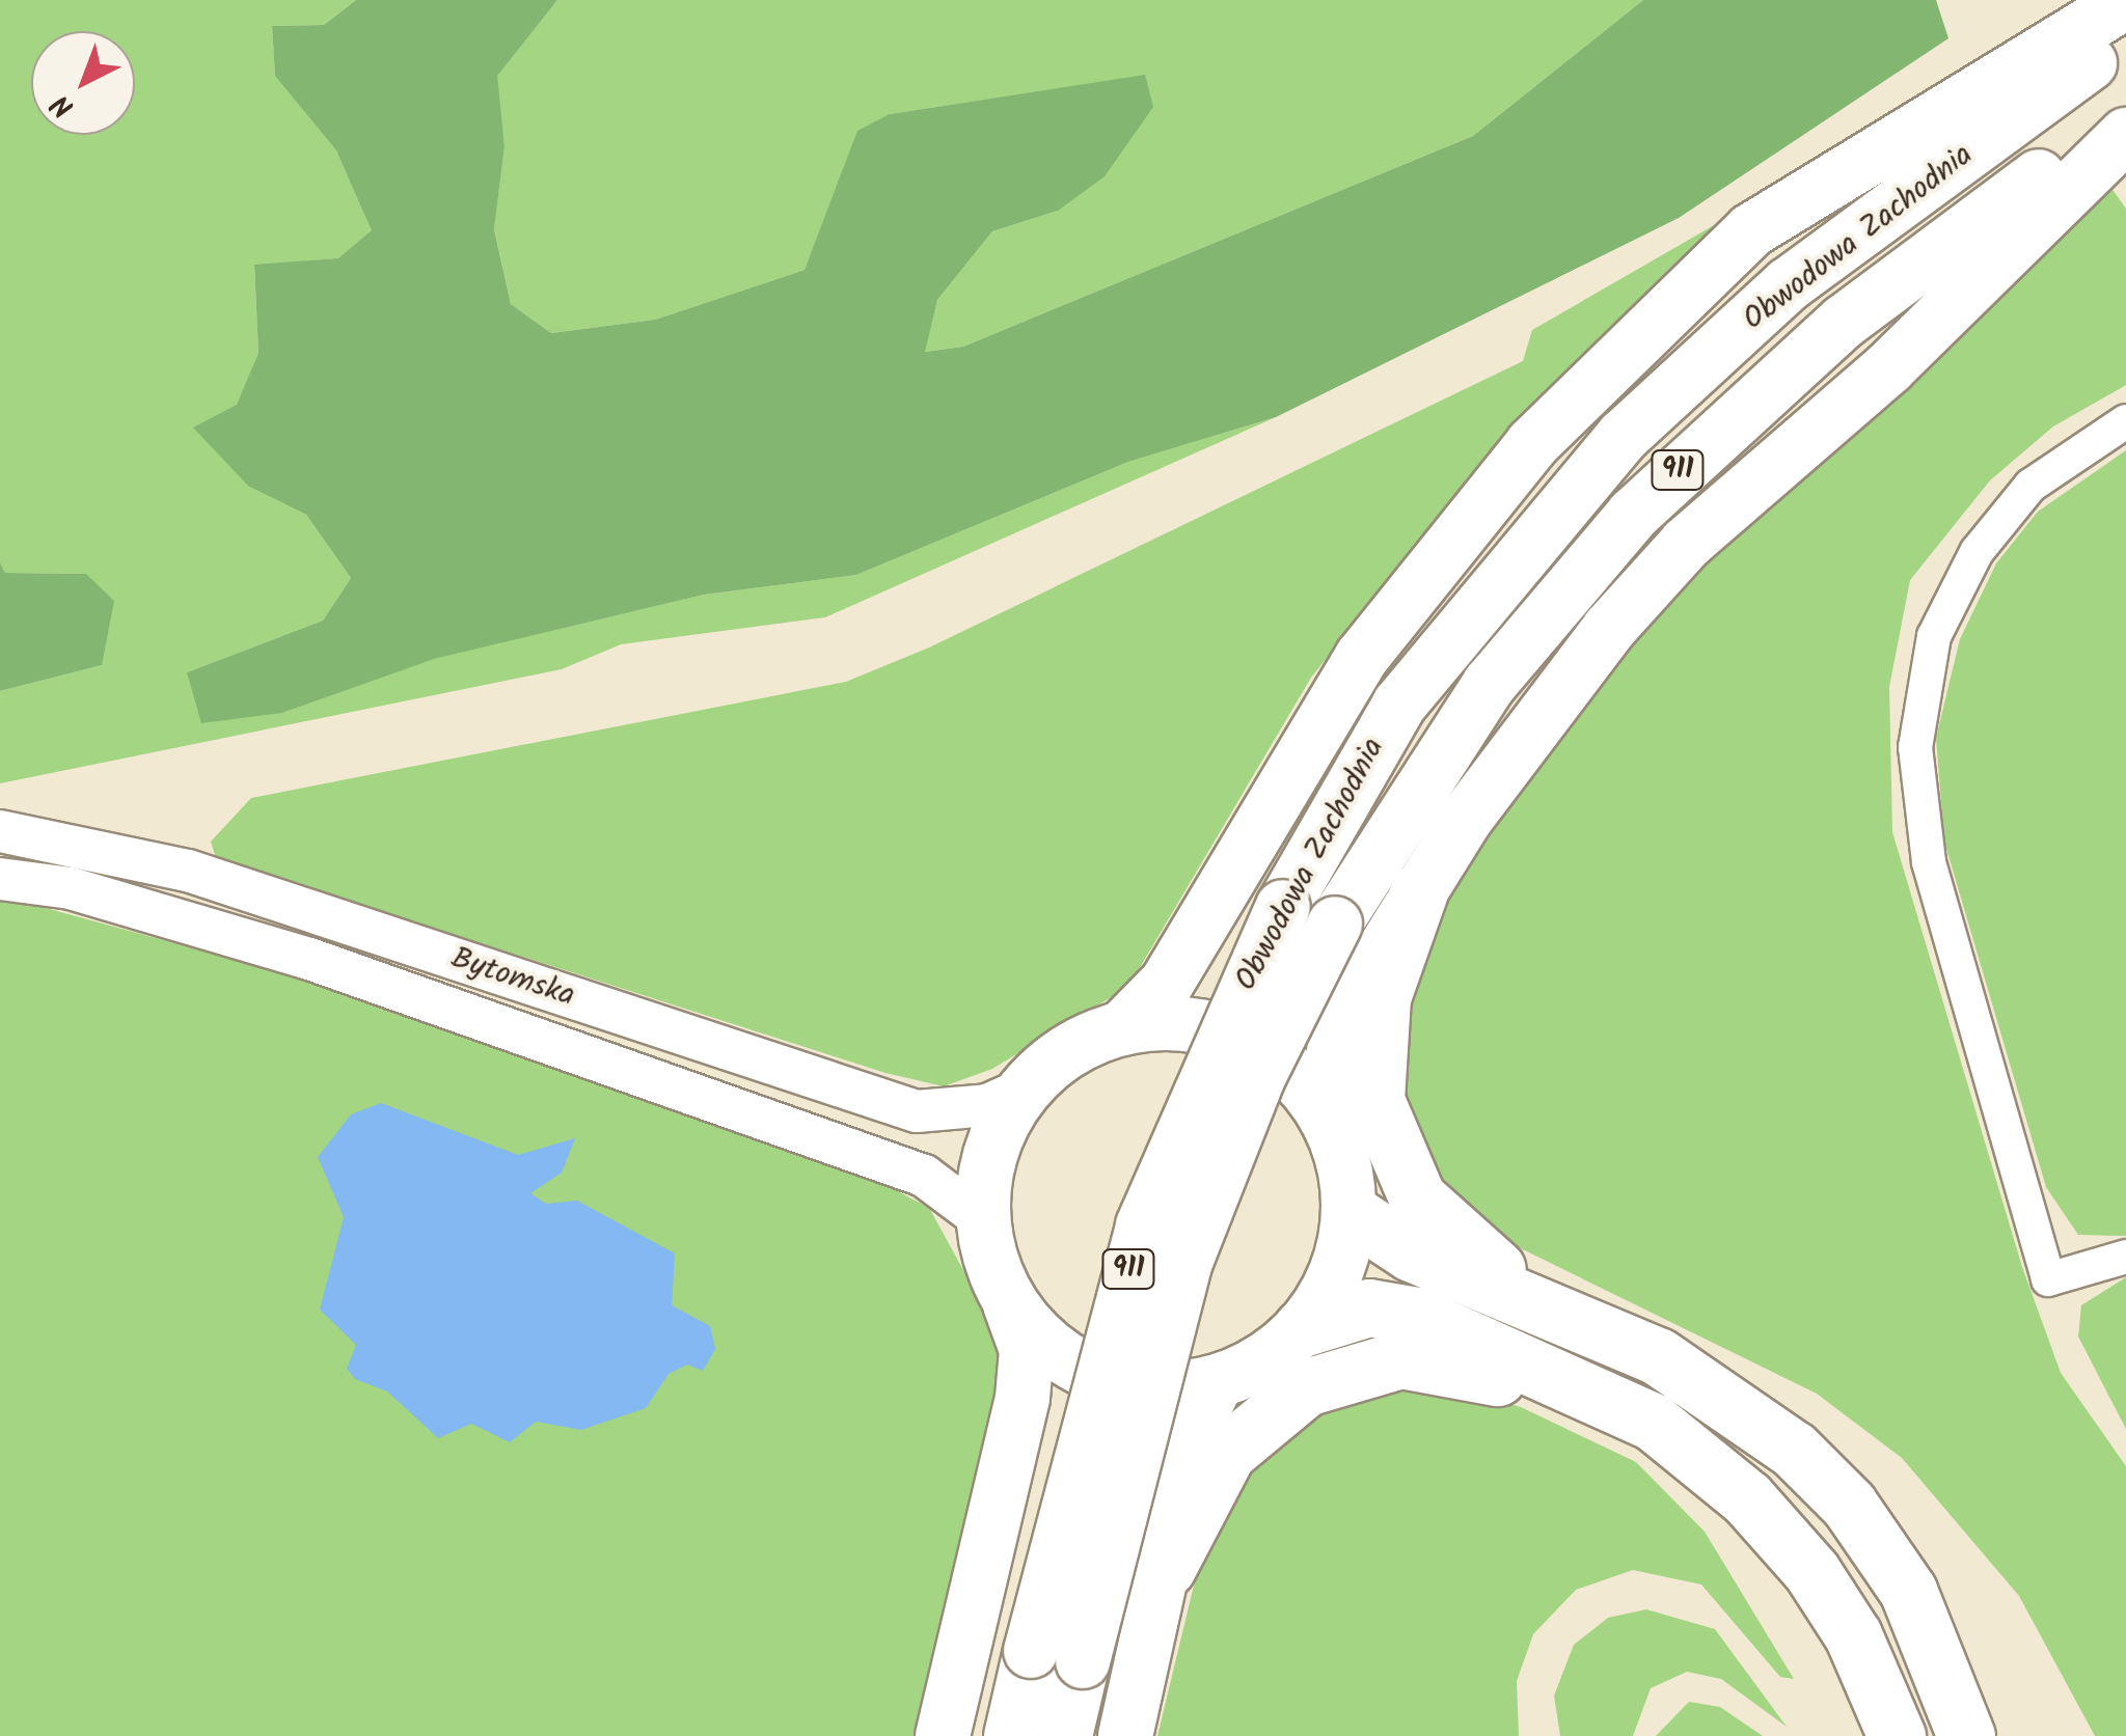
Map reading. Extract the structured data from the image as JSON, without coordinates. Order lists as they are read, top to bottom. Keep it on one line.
{"streets":{"main road":["Obwodowa Zachodnia","911"],"street":["Bytomska"]},"north":"bottom left"}
